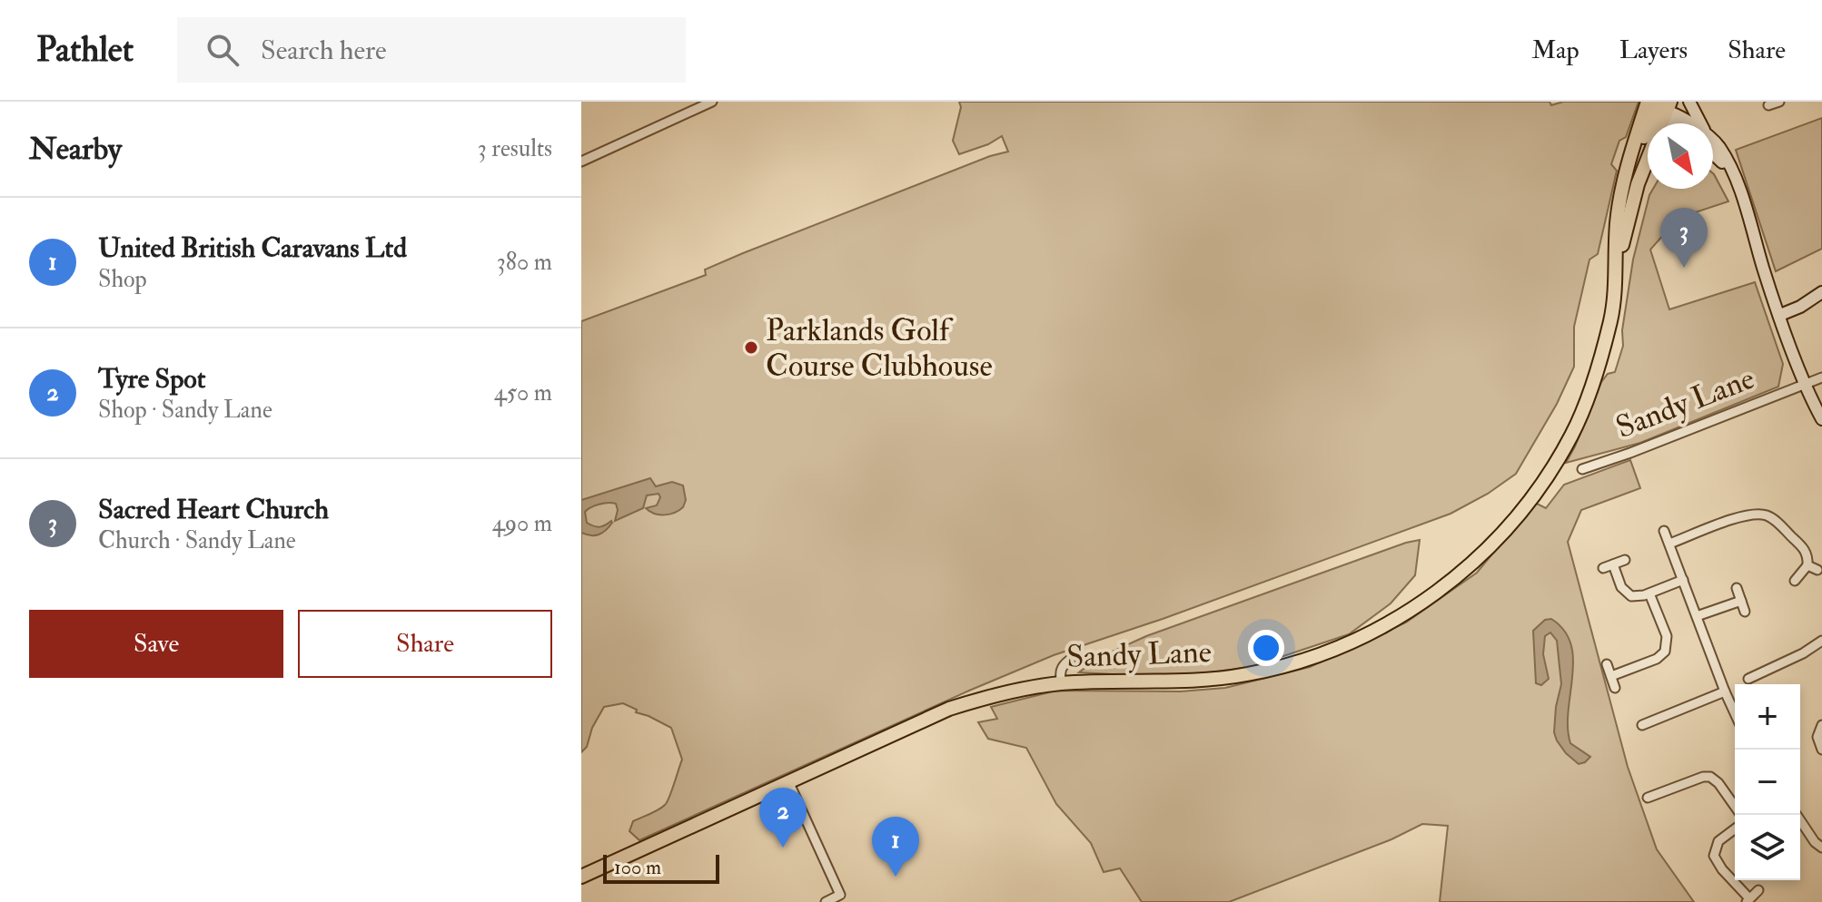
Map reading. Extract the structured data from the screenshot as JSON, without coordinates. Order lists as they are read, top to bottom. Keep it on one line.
{"streets":{"main road":["Sandy Lane"]},"places":["Parklands Golf Course Clubhouse"],"scale_bar":"100 m","north":"bottom right","page":{"header":"Pathlet","search":"Search here","nav":["Map","Layers","Share"],"heading":["Nearby","3 results"],"list":[{"mark":"1","name":"United British Caravans Ltd","note":"Shop","value":"380 m"},{"mark":"2","name":"Tyre Spot","note":"Shop · Sandy Lane","value":"450 m"},{"mark":"3","name":"Sacred Heart Church","note":"Church · Sandy Lane","value":"490 m"}],"pins":["3","2","1"],"buttons":["Save","Share"],"map_buttons":["+","−"],"scale":"100 m"}}
